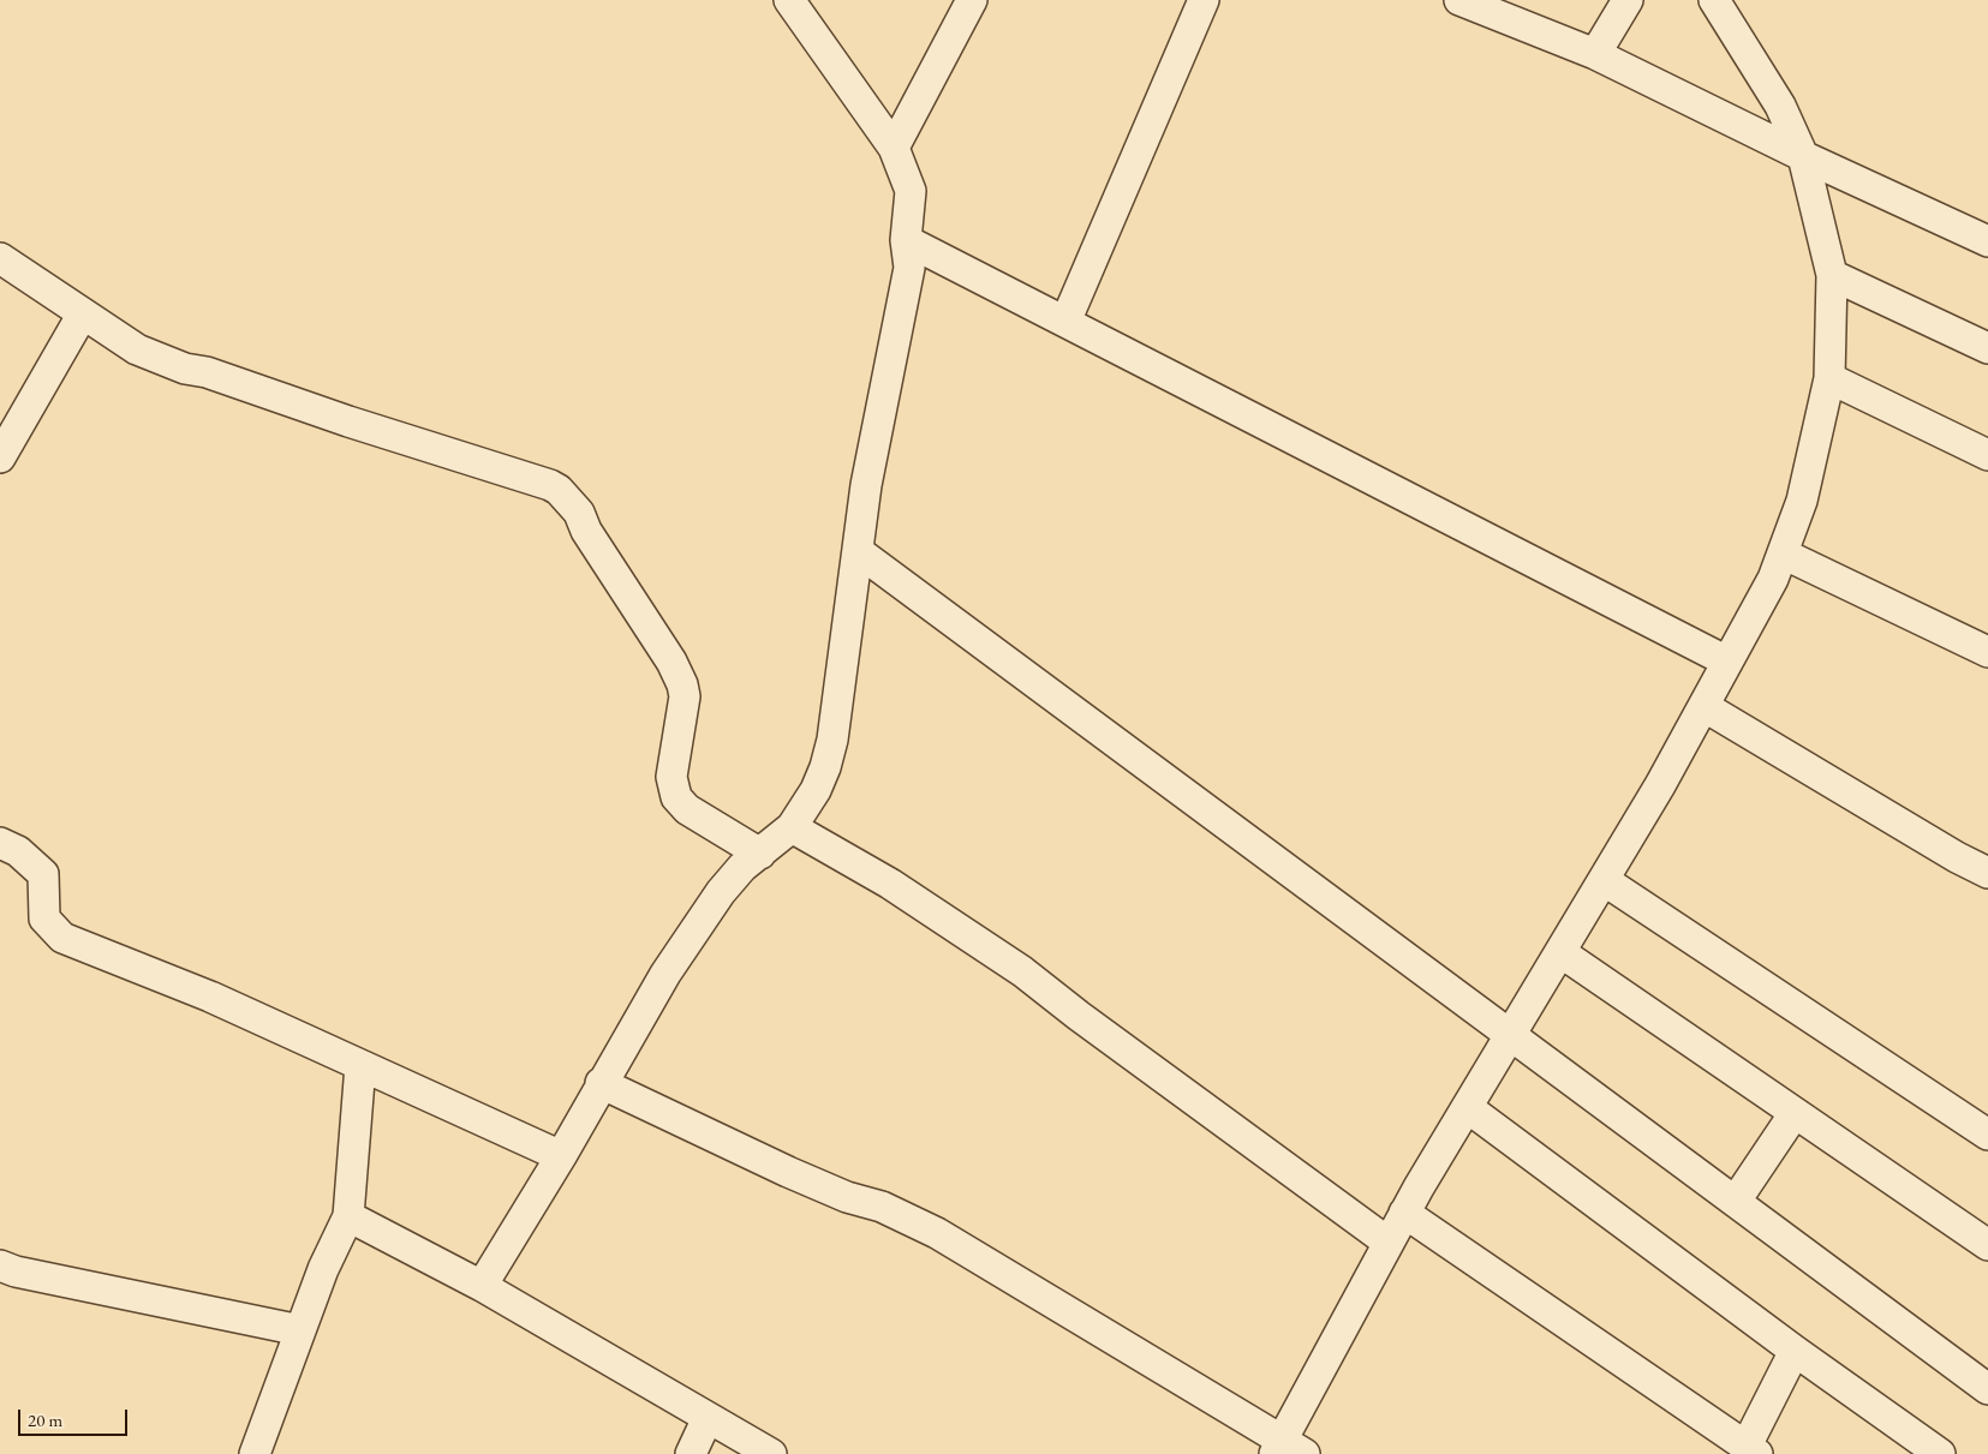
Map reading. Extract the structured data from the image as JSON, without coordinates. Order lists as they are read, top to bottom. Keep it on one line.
{"scale_bar":"20 m"}
